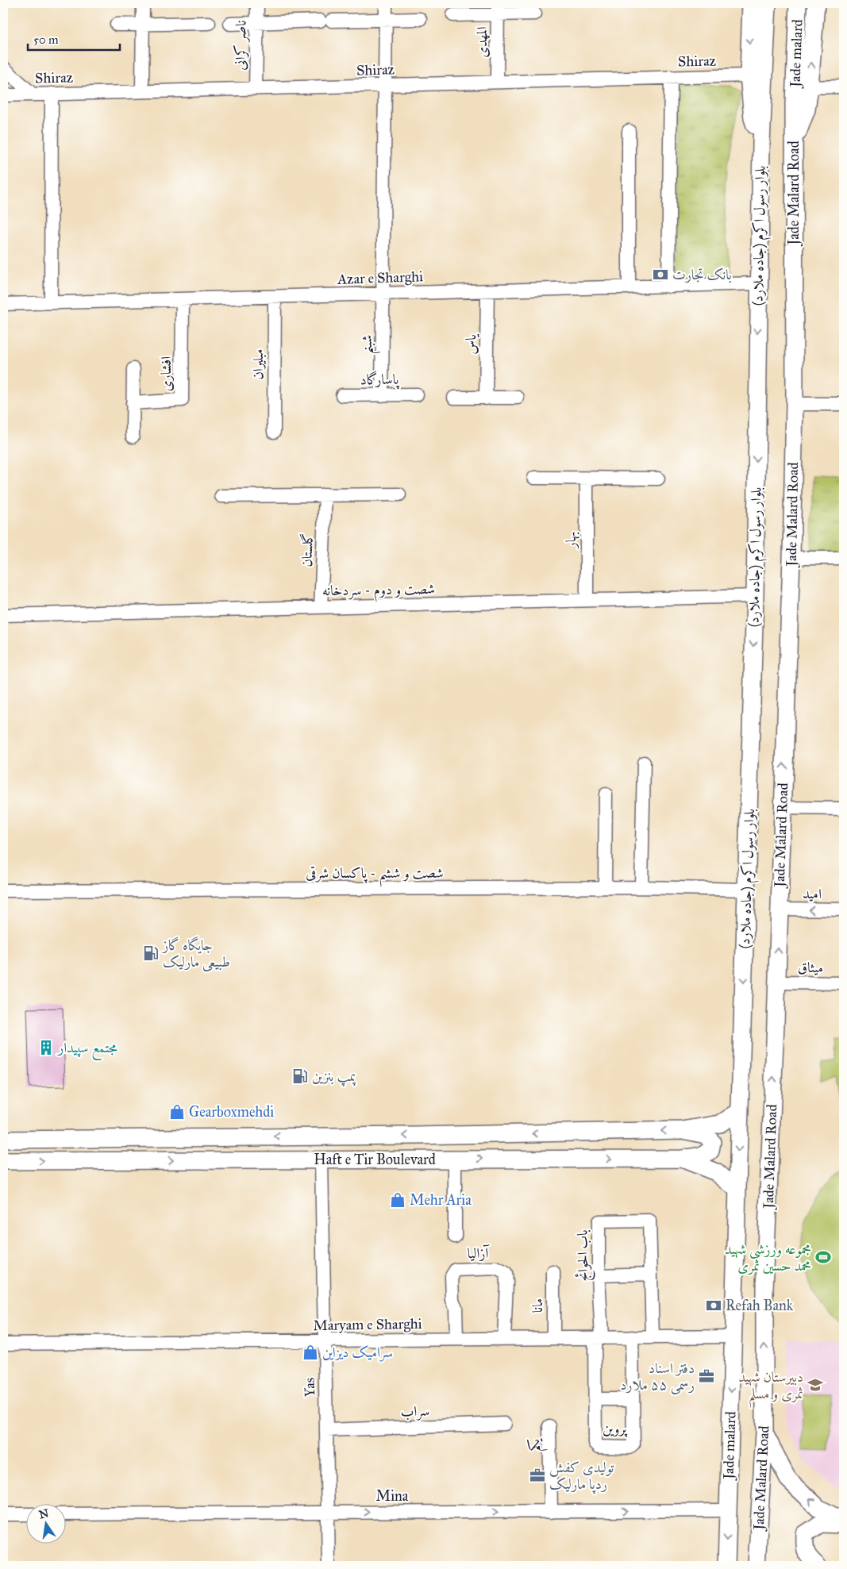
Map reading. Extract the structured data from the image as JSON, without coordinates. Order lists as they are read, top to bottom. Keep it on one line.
{"streets":{"main road":["Jade malard","Jade Malard Road","بلوار رسول اکرم (جاده ملارد)","Haft e Tir Boulevard"],"street":["المهدی","ناصر کرانی","Shiraz","Azar e Sharghi","شبنم","یاس","مبلیران","افشاری","پاسارگاد","بهار","گلستان","شصت و دوم - سردخانه","شصت و ششم - پاکسان شرقی","امید","میثاق","آزالیا","باب الحوائج","مانا","Maryam e Sharghi","Yas","سراب","پروین","یکم","Mina"]},"crossings":[["المهدی","Shiraz"],["ناصر کرانی","Shiraz"],["Jade malard","Jade Malard Road"],["Jade malard","بلوار رسول اکرم (جاده ملارد)"],["Jade malard","Haft e Tir Boulevard"],["Jade malard","Maryam e Sharghi"],["Jade malard","Mina"],["Shiraz","شبنم"],["Jade Malard Road","امید"],["Jade Malard Road","میثاق"],["بلوار رسول اکرم (جاده ملارد)","Azar e Sharghi"],["بلوار رسول اکرم (جاده ملارد)","شصت و دوم - سردخانه"],["بلوار رسول اکرم (جاده ملارد)","شصت و ششم - پاکسان شرقی"],["بلوار رسول اکرم (جاده ملارد)","Haft e Tir Boulevard"],["Azar e Sharghi","شبنم"],["Azar e Sharghi","یاس"],["Azar e Sharghi","مبلیران"],["Azar e Sharghi","افشاری"],["شبنم","پاسارگاد"],["بهار","شصت و دوم - سردخانه"],["گلستان","شصت و دوم - سردخانه"],["Haft e Tir Boulevard","Yas"],["آزالیا","Maryam e Sharghi"],["باب الحوائج","Maryam e Sharghi"],["باب الحوائج","پروین"],["مانا","Maryam e Sharghi"],["Maryam e Sharghi","Yas"],["Maryam e Sharghi","پروین"],["Yas","سراب"],["Yas","Mina"],["یکم","Mina"]],"one_way":["Jade malard","Jade Malard Road","بلوار رسول اکرم (جاده ملارد)","Mina"],"places":{"bank":["بانک تجارت","Refah Bank"],"fuel station":["جایگاه گاز طبیعی مارلیک","پمپ بنزین"],"building":["مجتمع سپیدار"],"shop":["Gearboxmehdi","Mehr Aria","سرامیک دیزاین"],"sports":["مجموعه ورزشی شهید محمد حسین ثمری"],"office":["دفتر اسناد رسمی ۵۵ ملارد","تولیدی کفش ردپا مارلیک"],"school or university":["دبیرستان شهید ثمری و مسلم"]},"scale_bar":"50 m","north":"top"}
